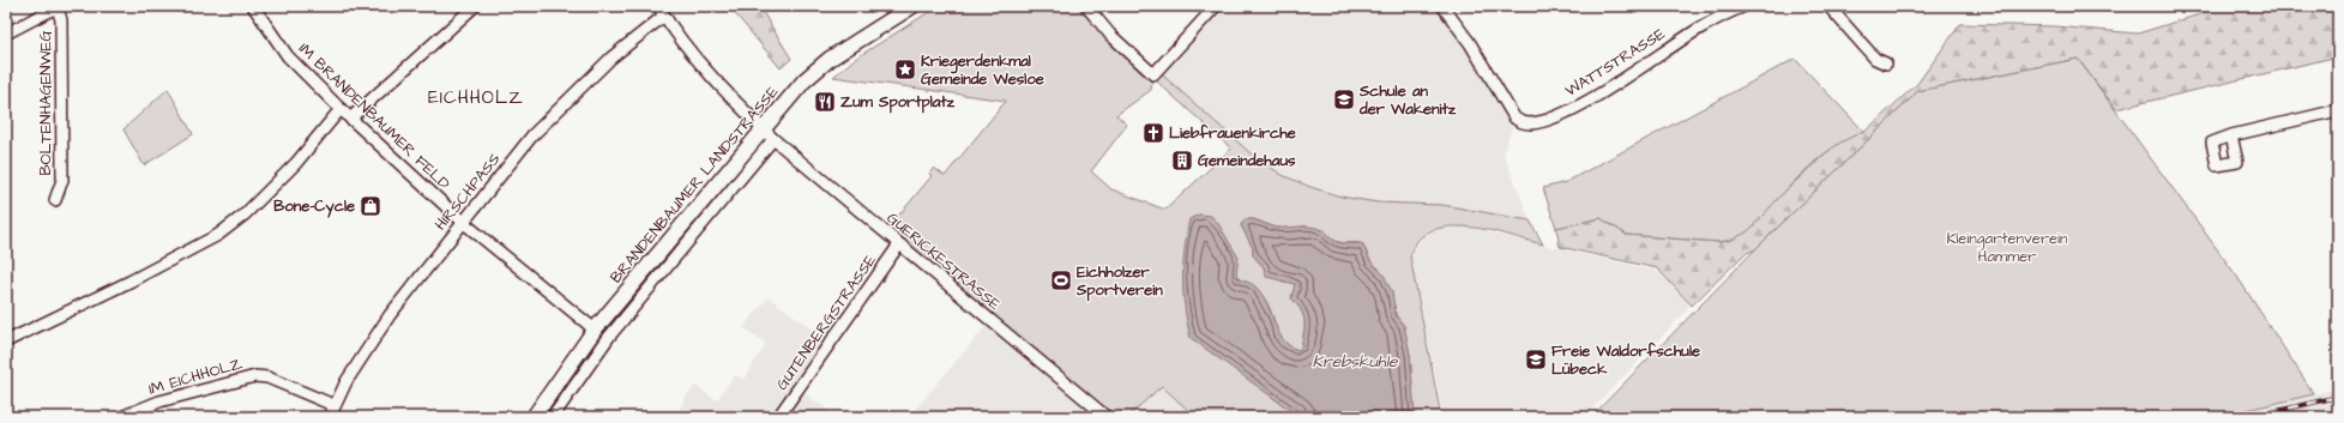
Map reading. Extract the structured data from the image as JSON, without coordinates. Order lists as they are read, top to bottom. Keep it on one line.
{"streets":{"main road":["BRANDENBAUMER LANDSTRASSE"],"street":["WATTSTRASSE","BOLTENHAGENWEG","IM BRANDENBAUMER FELD","HIRSCHPASS","GUERICKESTRASSE","GUTENBERGSTRASSE","IM EICHHOLZ"]},"crossings":[["IM BRANDENBAUMER FELD","BRANDENBAUMER LANDSTRASSE"],["IM BRANDENBAUMER FELD","HIRSCHPASS"],["BRANDENBAUMER LANDSTRASSE","GUERICKESTRASSE"],["HIRSCHPASS","GUERICKESTRASSE"],["HIRSCHPASS","IM EICHHOLZ"],["GUERICKESTRASSE","GUTENBERGSTRASSE"]],"districts":["EICHHOLZ"],"water":["Krebskuhle"],"parks":["Kleingartenverein Hammer"],"places":{"place":["Kriegerdenkmal Gemeinde Wesloe"],"school or university":["Schule an der Wakenitz","Freie Waldorfschule Lübeck"],"restaurant":["Zum Sportplatz"],"church":["Liebfrauenkirche"],"building":["Gemeindehaus"],"shop":["Bone-Cycle"],"sports":["Eichholzer Sportverein"]}}
